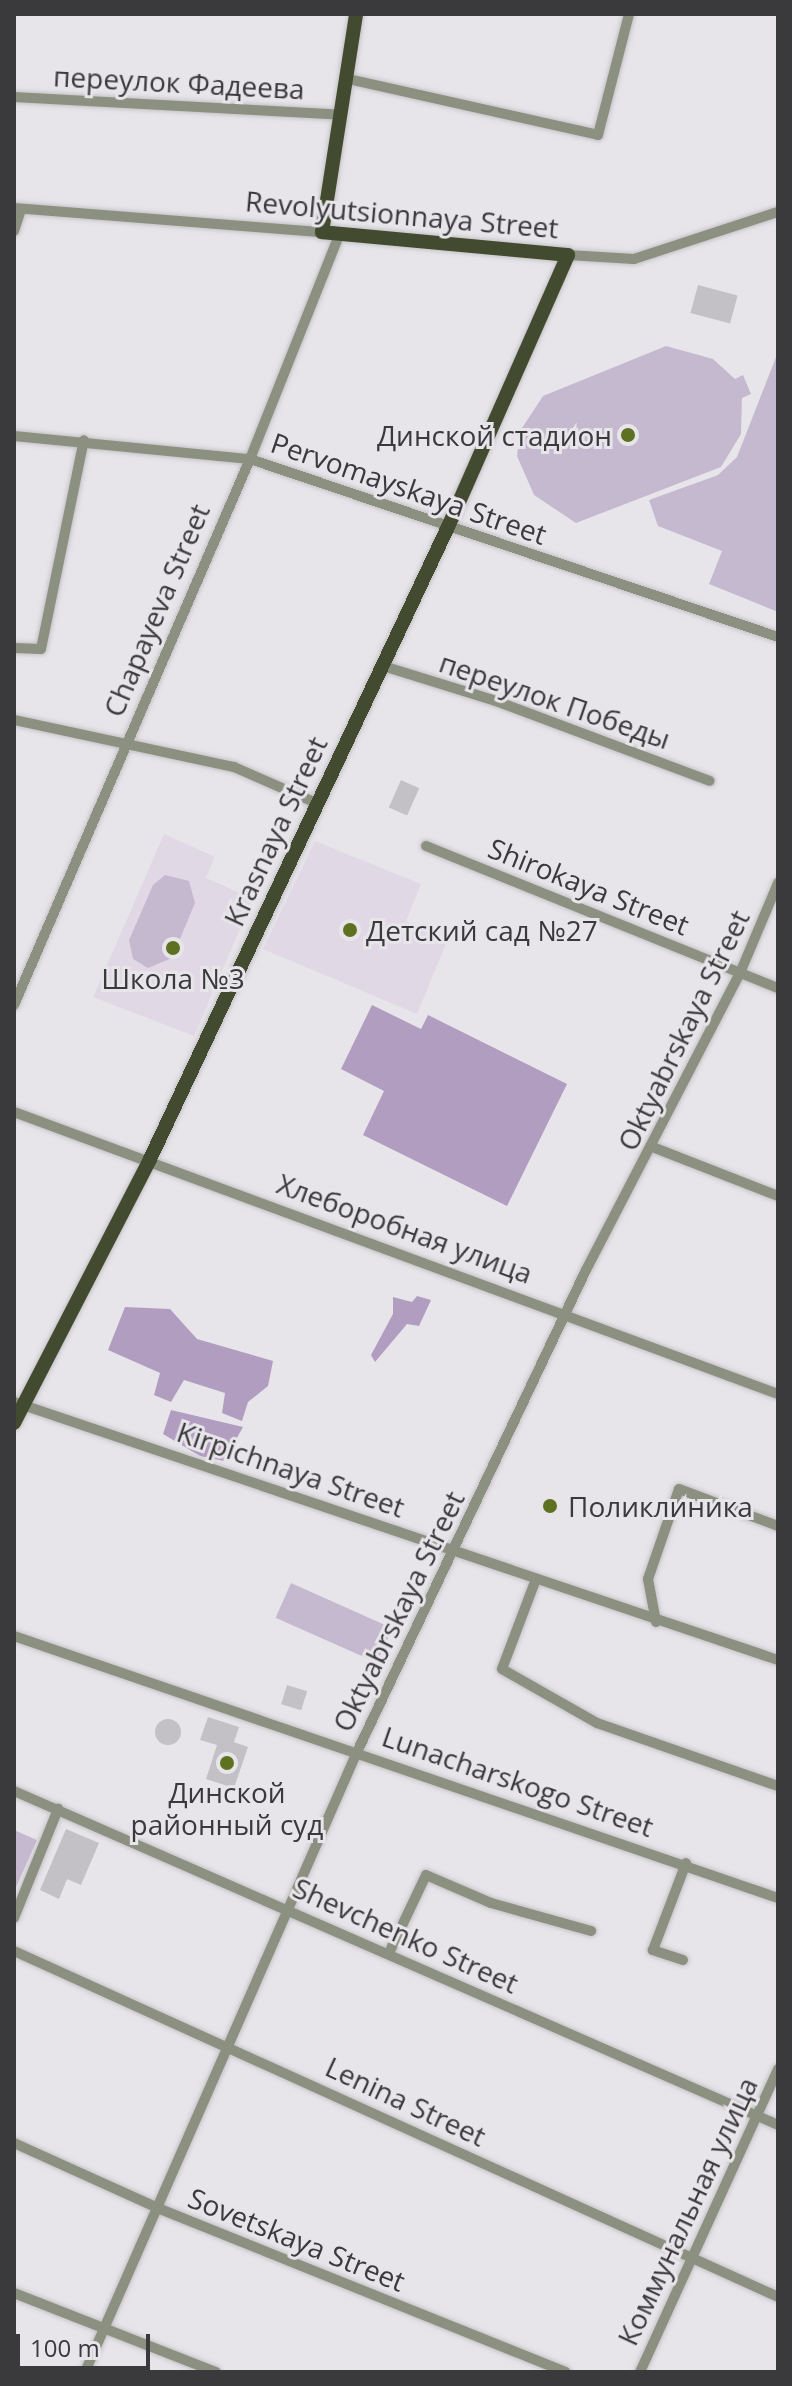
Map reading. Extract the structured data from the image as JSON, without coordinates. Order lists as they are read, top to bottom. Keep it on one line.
{"streets":{"main road":["Revolyutsionnaya Street","Krasnaya Street"],"street":["переулок Фадеева","Pervomayskaya Street","Chapayeva Street","переулок Победы","Shirokaya Street","Oktyabrskaya Street","Хлеборобная улица","Kirpichnaya Street","Lunacharskogo Street","Shevchenko Street","Lenina Street","Коммунальная улица","Sovetskaya Street"]},"crossings":[["Revolyutsionnaya Street","Chapayeva Street"],["Revolyutsionnaya Street","Krasnaya Street"],["Pervomayskaya Street","Chapayeva Street"],["Pervomayskaya Street","Krasnaya Street"],["переулок Победы","Krasnaya Street"],["Krasnaya Street","Хлеборобная улица"],["Krasnaya Street","Kirpichnaya Street"],["Shirokaya Street","Oktyabrskaya Street"],["Oktyabrskaya Street","Хлеборобная улица"],["Oktyabrskaya Street","Kirpichnaya Street"],["Oktyabrskaya Street","Lunacharskogo Street"],["Oktyabrskaya Street","Shevchenko Street"],["Oktyabrskaya Street","Lenina Street"],["Oktyabrskaya Street","Sovetskaya Street"],["Shevchenko Street","Коммунальная улица"],["Lenina Street","Коммунальная улица"]],"places":["Динской стадион","Детский сад №27","Школа №3","Поликлиника","Динской районный суд"],"scale_bar":"100 m"}
